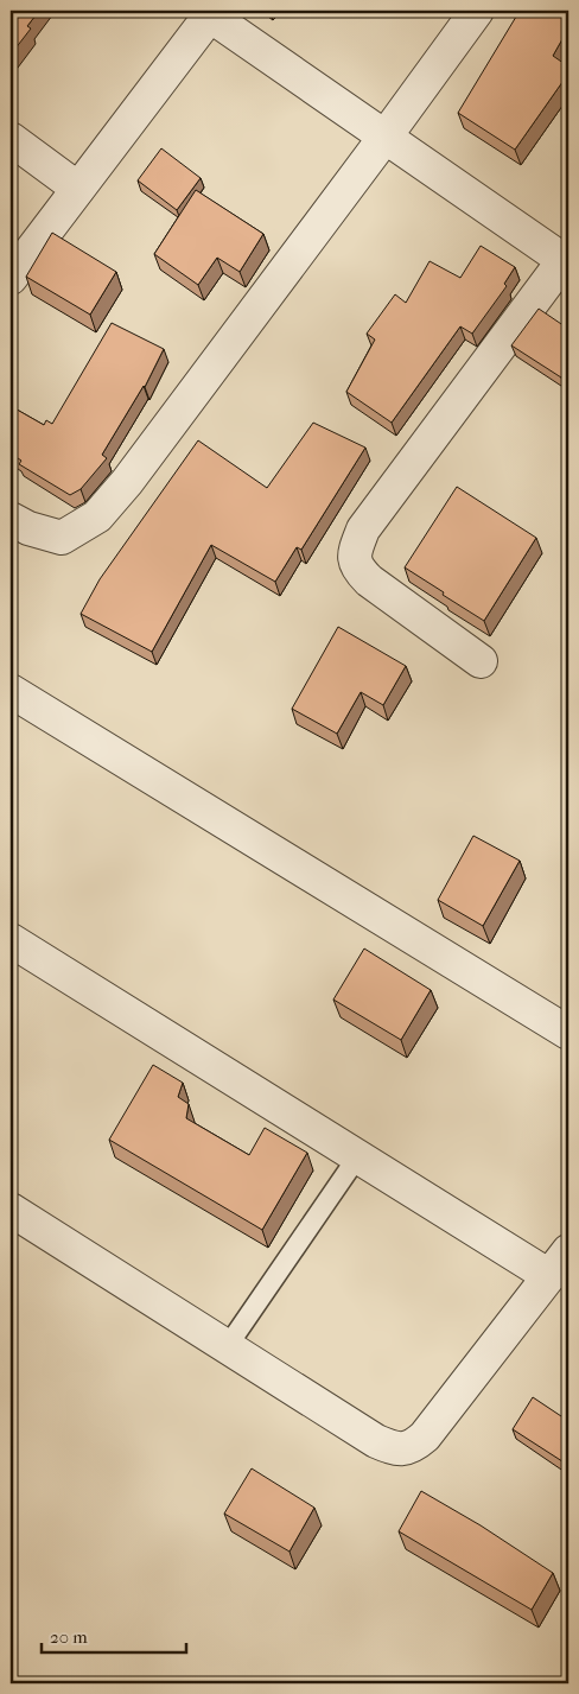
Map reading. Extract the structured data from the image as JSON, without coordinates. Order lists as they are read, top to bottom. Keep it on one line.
{"scale_bar":"20 m"}
